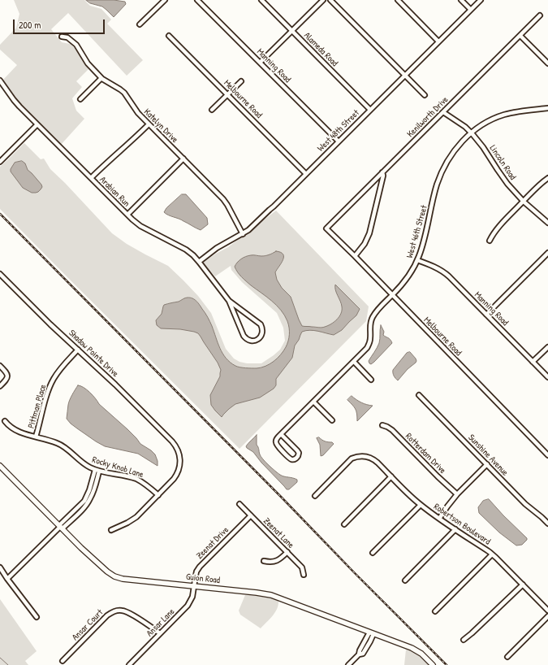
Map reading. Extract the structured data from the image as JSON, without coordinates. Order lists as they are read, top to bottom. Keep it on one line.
{"streets":{"street":["Alameda Road","Manning Road","Melbourne Road","Kenilworth Drive","Katelyn Drive","West 48th Street","Lincoln Road","Arabian Run","West 46th Street","Shadow Pointe Drive","Pittman Place","Rotterdam Drive","Sunshine Avenue","Rocky Knob Lane","Robertson Boulevard","Zeenat Lane","Zeenat Drive","Guion Road","Ansar Lane","Ansar Court"]},"crossings":[["Alameda Road","West 48th Street"],["Manning Road","West 48th Street"],["Manning Road","West 46th Street"],["Melbourne Road","Kenilworth Drive"],["Melbourne Road","West 48th Street"],["Melbourne Road","West 46th Street"],["Kenilworth Drive","Lincoln Road"],["Katelyn Drive","West 48th Street"],["West 48th Street","Arabian Run"],["Lincoln Road","West 46th Street"],["Shadow Pointe Drive","Pittman Place"],["Shadow Pointe Drive","Rocky Knob Lane"],["Pittman Place","Rocky Knob Lane"],["Zeenat Lane","Zeenat Drive"],["Zeenat Drive","Guion Road"],["Zeenat Drive","Ansar Lane"],["Guion Road","Ansar Lane"],["Ansar Lane","Ansar Court"]],"scale_bar":"200 m"}
